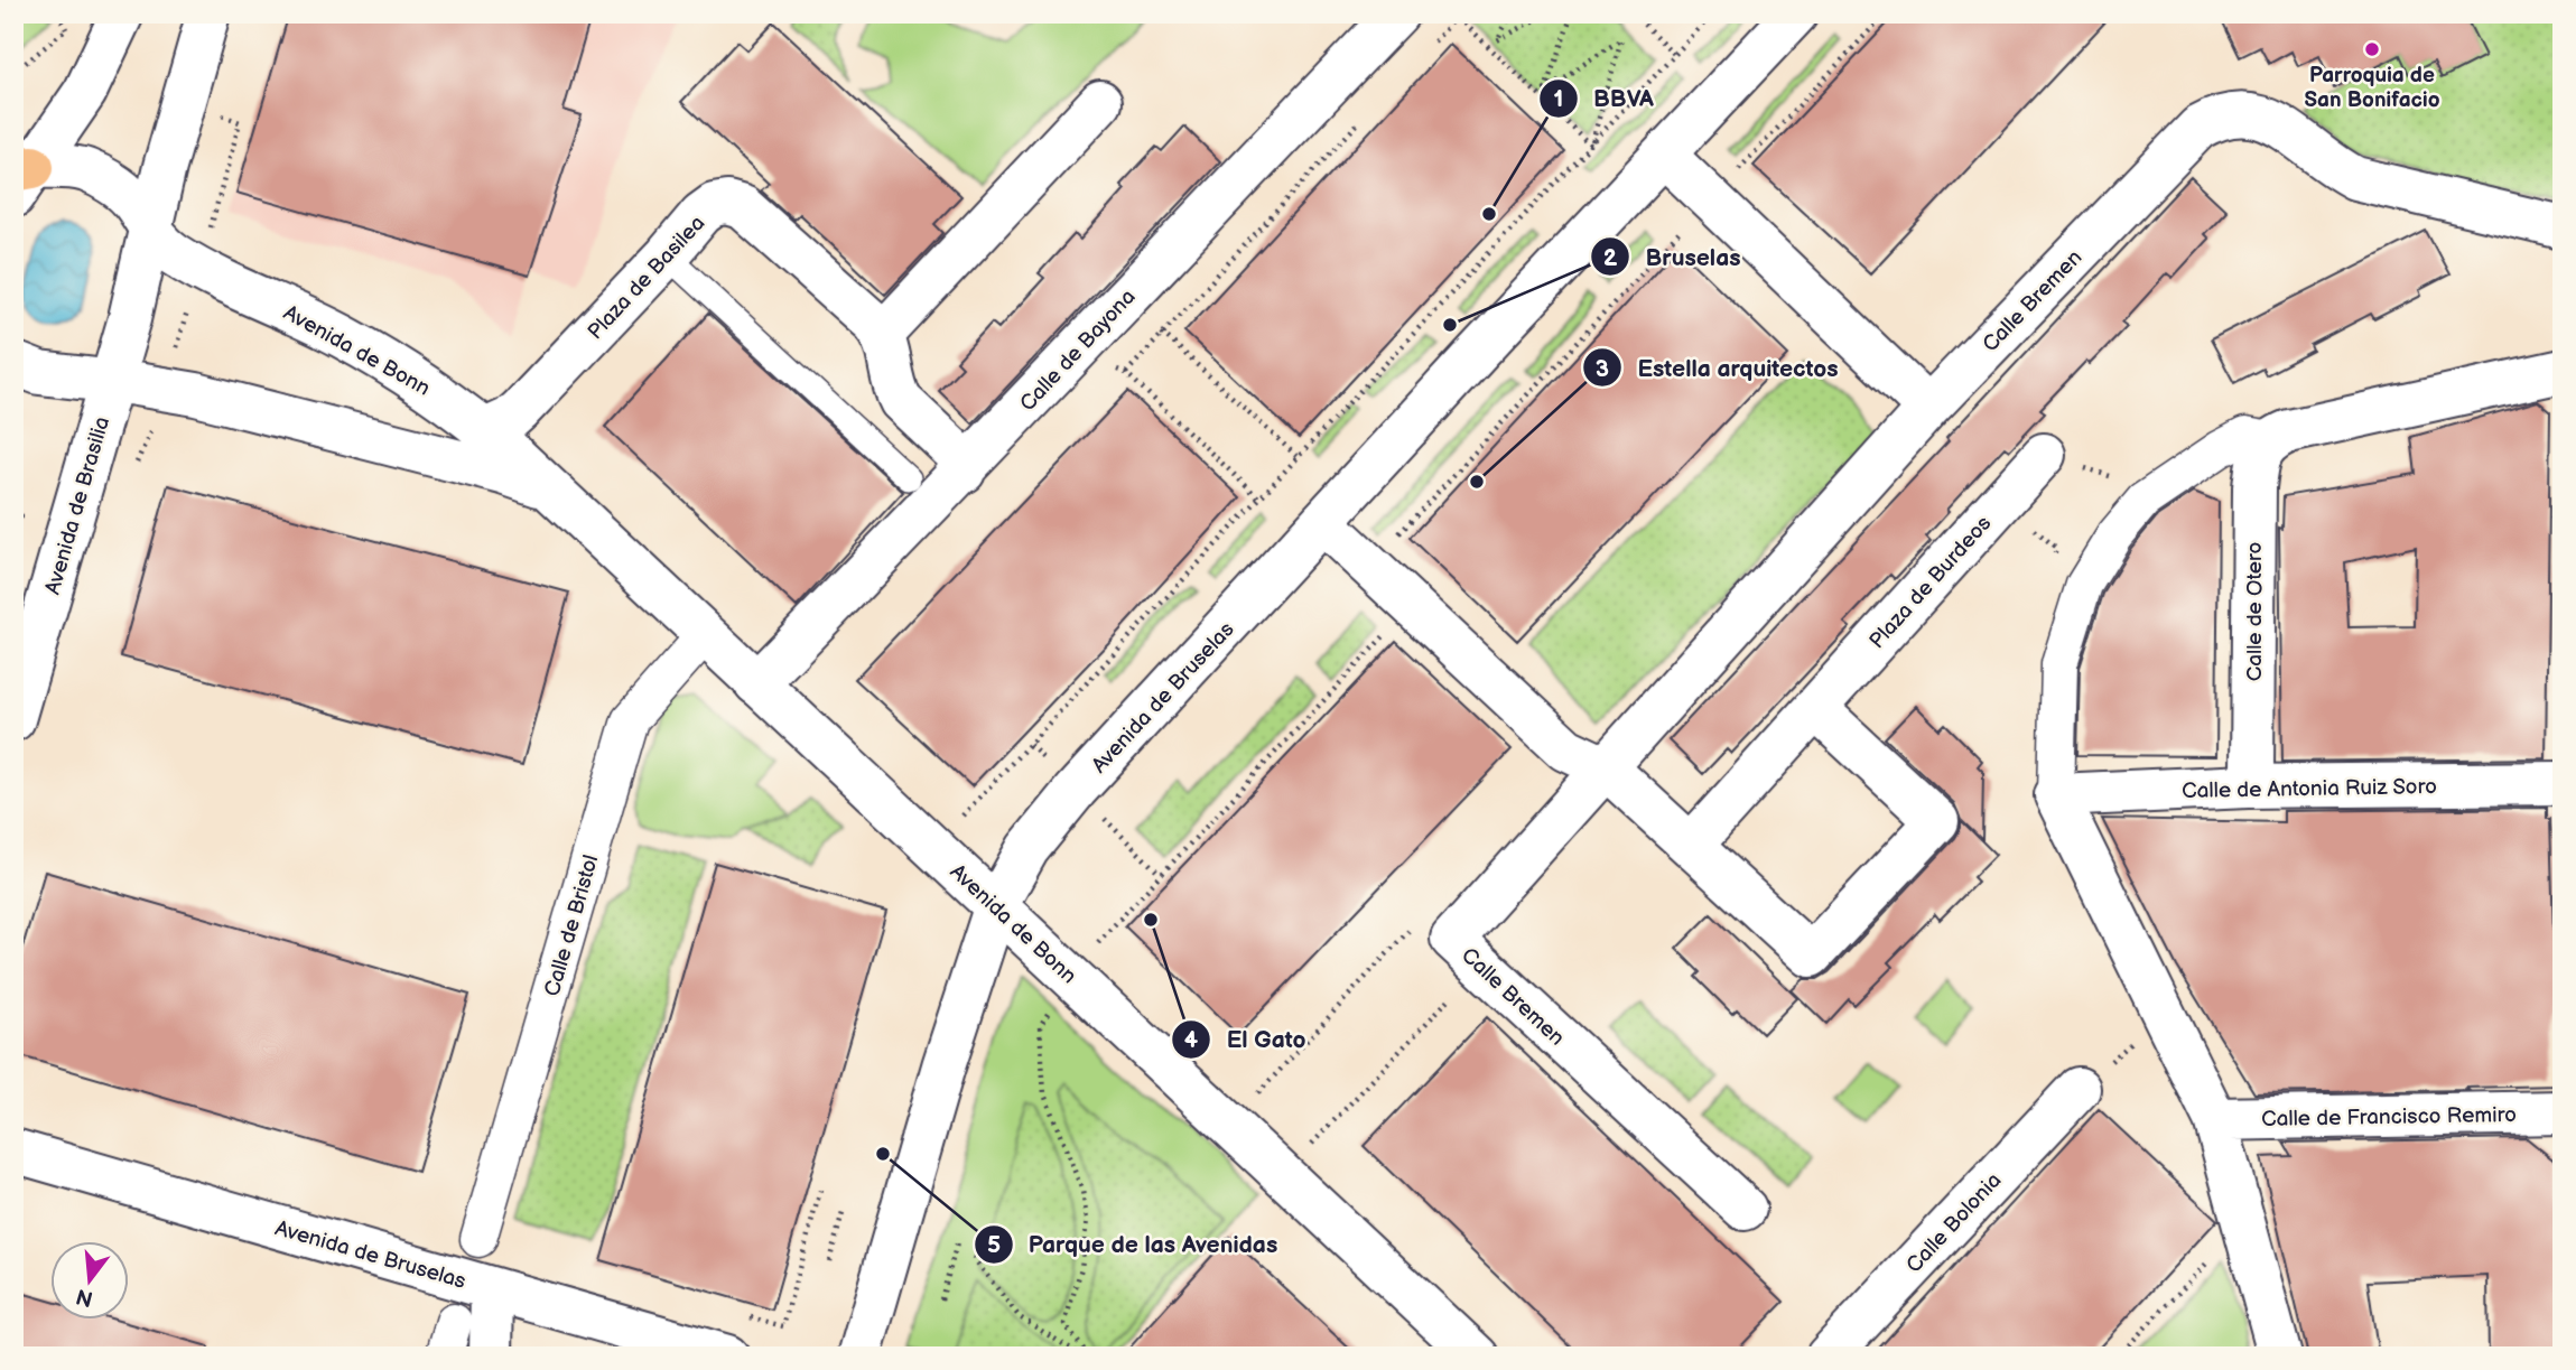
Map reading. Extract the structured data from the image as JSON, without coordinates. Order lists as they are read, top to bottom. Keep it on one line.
{"streets":{"street":["Plaza de Basilea","Calle Bremen","Avenida de Bonn","Calle de Bayona","Avenida de Brasilia","Plaza de Burdeos","Calle de Otero","Avenida de Bruselas","Calle de Antonia Ruiz Soro","Calle de Bristol","Calle de Francisco Remiro","Calle Bolonia"]},"crossings":[["Plaza de Basilea","Avenida de Bonn"],["Avenida de Bonn","Calle de Bayona"],["Avenida de Bonn","Avenida de Brasilia"],["Avenida de Bonn","Avenida de Bruselas"],["Avenida de Bonn","Calle de Bristol"],["Calle de Otero","Calle de Antonia Ruiz Soro"]],"places":["Parroquia de San Bonifacio","BBVA","Bruselas","Estella arquitectos","El Gato","Parque de las Avenidas"],"north":"bottom"}
